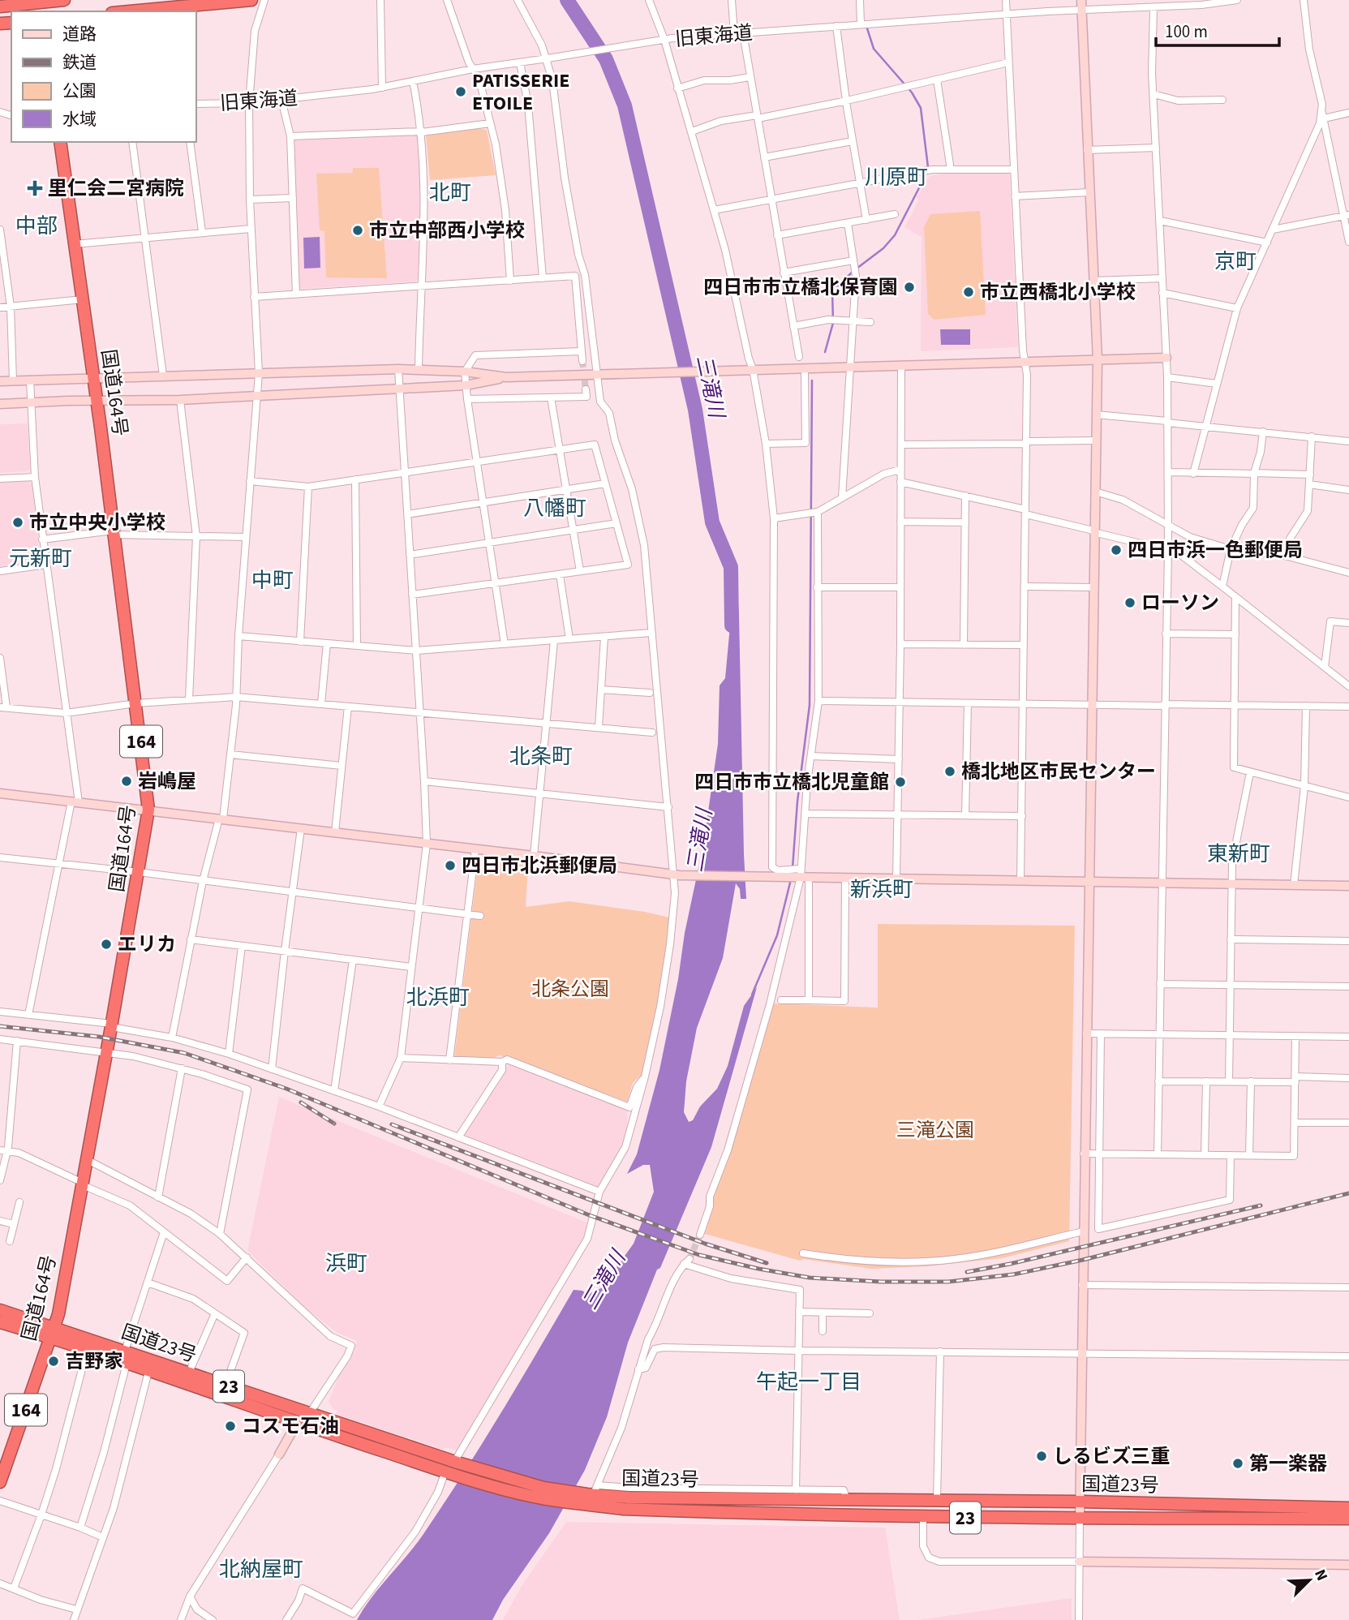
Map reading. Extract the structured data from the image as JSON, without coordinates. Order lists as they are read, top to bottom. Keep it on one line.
{"streets":{"highway":["国道164号","164","国道23号","23"],"street":["旧東海道"]},"crossings":[["国道164号","国道23号"]],"districts":["川原町","北町","中部","京町","八幡町","元新町","中町","北条町","東新町","新浜町","北浜町","浜町","午起一丁目","北納屋町"],"water":["三滝川"],"parks":["北条公園","三滝公園"],"places":{"other":["PATISSERIE ETOILE","市立中部西小学校","四日市市立橋北保育園","市立西橋北小学校","市立中央小学校","四日市浜一色郵便局","ローソン","橋北地区市民センター","岩嶋屋","四日市市立橋北児童館","四日市北浜郵便局","エリカ","吉野家","コスモ石油","しるビズ三重","第一楽器"],"health":["里仁会二宮病院"]},"legend":["道路","鉄道","公園","水域"],"scale_bar":"100 m","north":"top right"}
